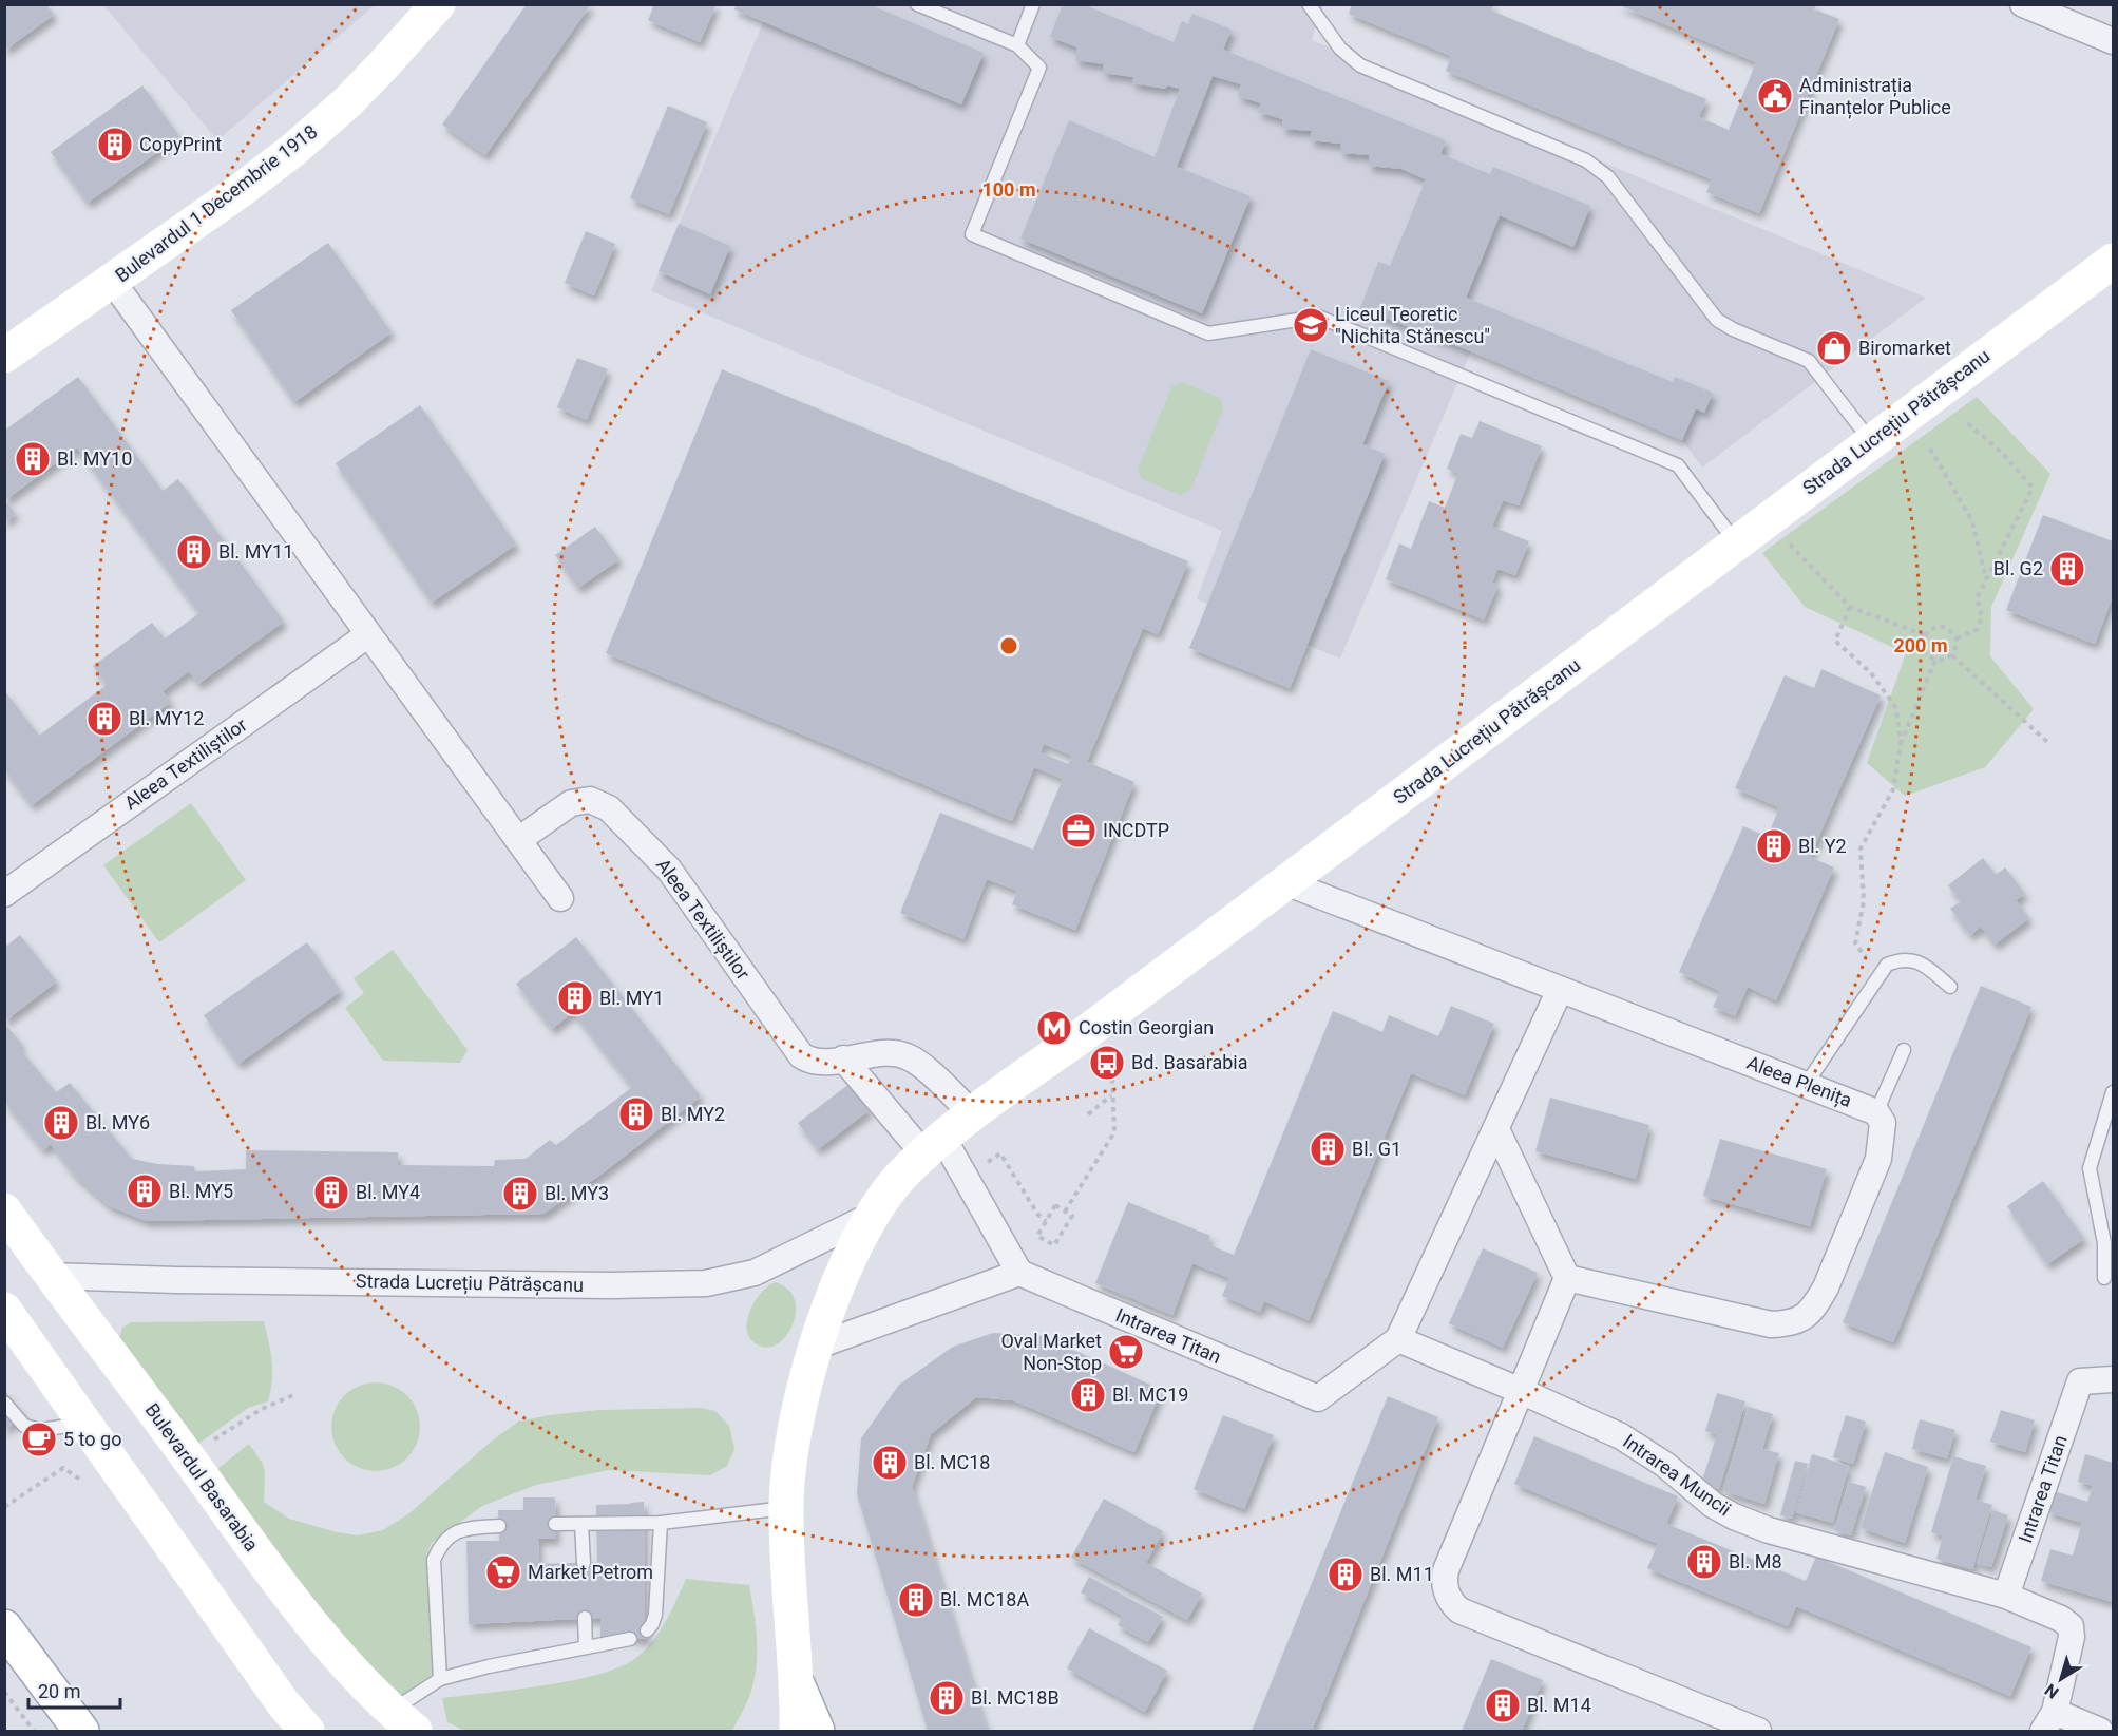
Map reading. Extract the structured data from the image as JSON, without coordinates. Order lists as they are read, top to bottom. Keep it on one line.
{"streets":{"main road":["Bulevardul 1 Decembrie 1918","Strada Lucrețiu Pătrășcanu","Bulevardul Basarabia"],"street":["Aleea Textiliștilor","Aleea Plenița","Intrarea Titan","Intrarea Muncii"]},"crossings":[["Strada Lucrețiu Pătrășcanu","Aleea Textiliștilor"],["Strada Lucrețiu Pătrășcanu","Aleea Plenița"],["Strada Lucrețiu Pătrășcanu","Bulevardul Basarabia"],["Intrarea Titan","Intrarea Muncii"]],"places":{"public building":["Administrația Finanțelor Publice"],"building":["CopyPrint","Bl. MY10","Bl. MY11","Bl. G2","Bl. MY12","Bl. Y2","Bl. MY1","Bl. MY2","Bl. MY6","Bl. G1","Bl. MY5","Bl. MY4","Bl. MY3","Bl. MC19","Bl. MC18","Bl. M8","Bl. M11","Bl. MC18A","Bl. MC18B","Bl. M14"],"school or university":["Liceul Teoretic \"Nichita Stănescu\""],"shop":["Biromarket"],"office":["INCDTP"],"metro station":["Costin Georgian"],"bus stop":["Bd. Basarabia"],"supermarket":["Oval Market Non-Stop","Market Petrom"],"cafe":["5 to go"]},"scale_bar":"20 m","north":"bottom left","rings":["100 m","200 m"]}
